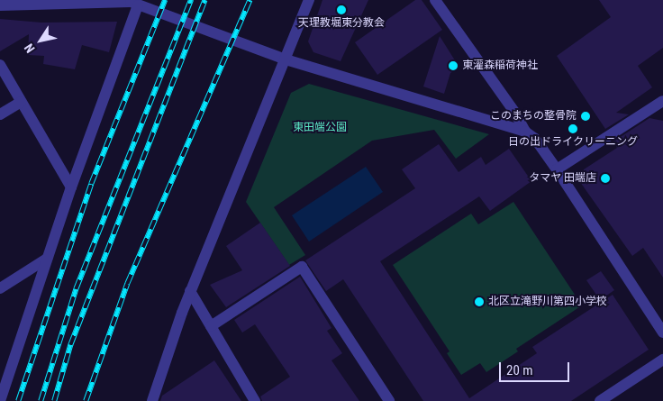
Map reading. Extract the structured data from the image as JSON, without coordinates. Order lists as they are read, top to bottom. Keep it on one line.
{"parks":["東田端公園"],"places":["天理教堀東分教会","東灌森稲荷神社","このまちの整骨院","日の出ドライクリーニング","タマヤ 田端店","北区立滝野川第四小学校"],"scale_bar":"20 m","north":"bottom left"}
